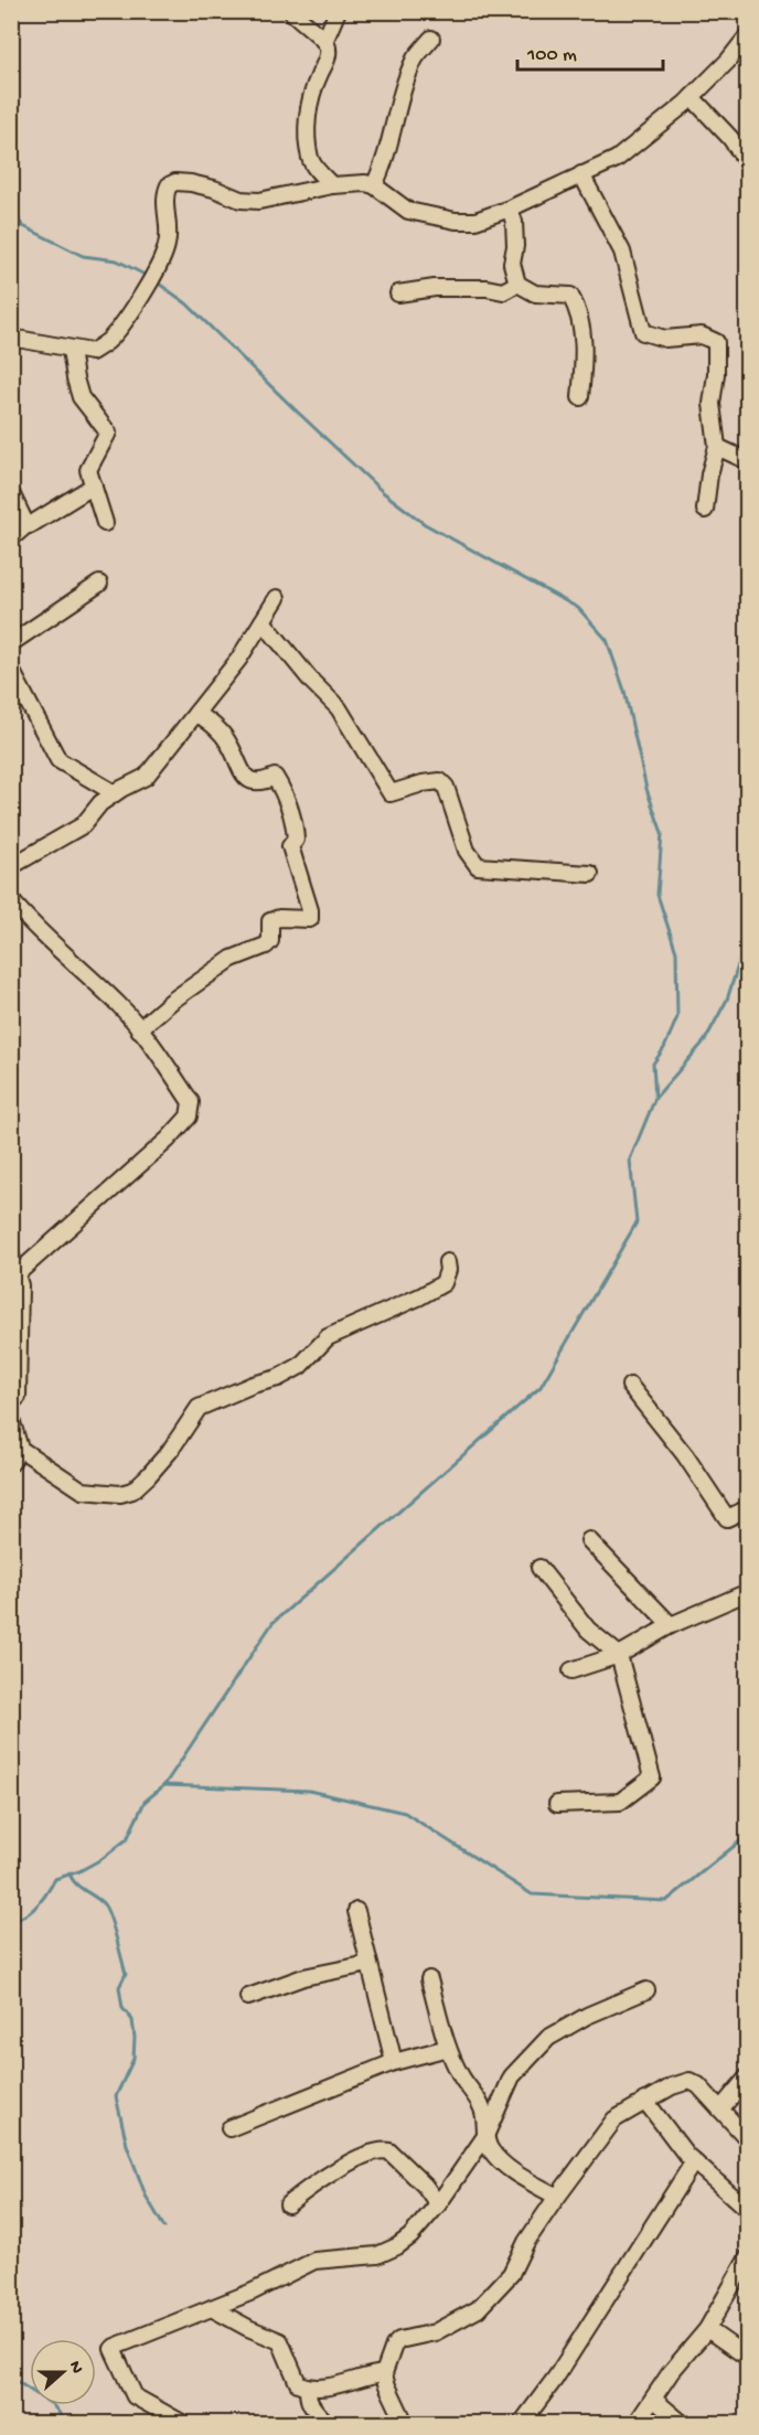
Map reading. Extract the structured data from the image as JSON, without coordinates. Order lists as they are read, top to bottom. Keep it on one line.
{"scale_bar":"100 m","north":"right"}
